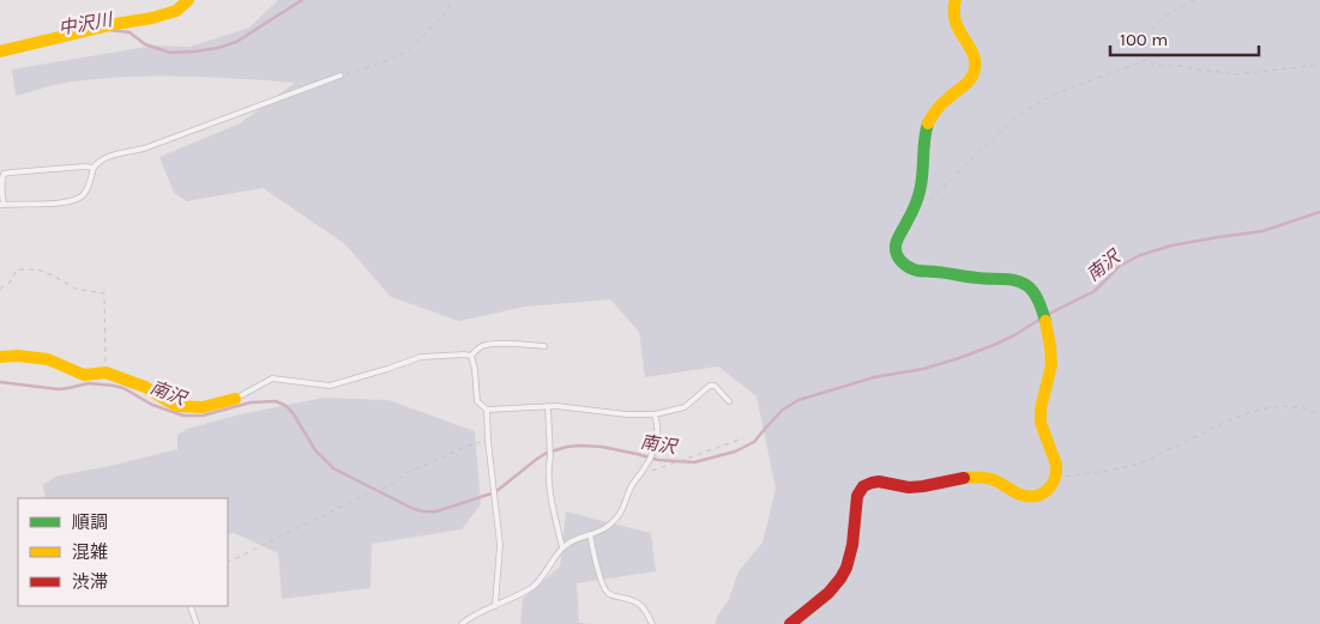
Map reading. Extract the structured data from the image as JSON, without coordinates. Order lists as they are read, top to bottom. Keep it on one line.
{"water":["中沢川","南沢"],"legend":["順調","混雑","渋滞"],"scale_bar":"100 m"}
